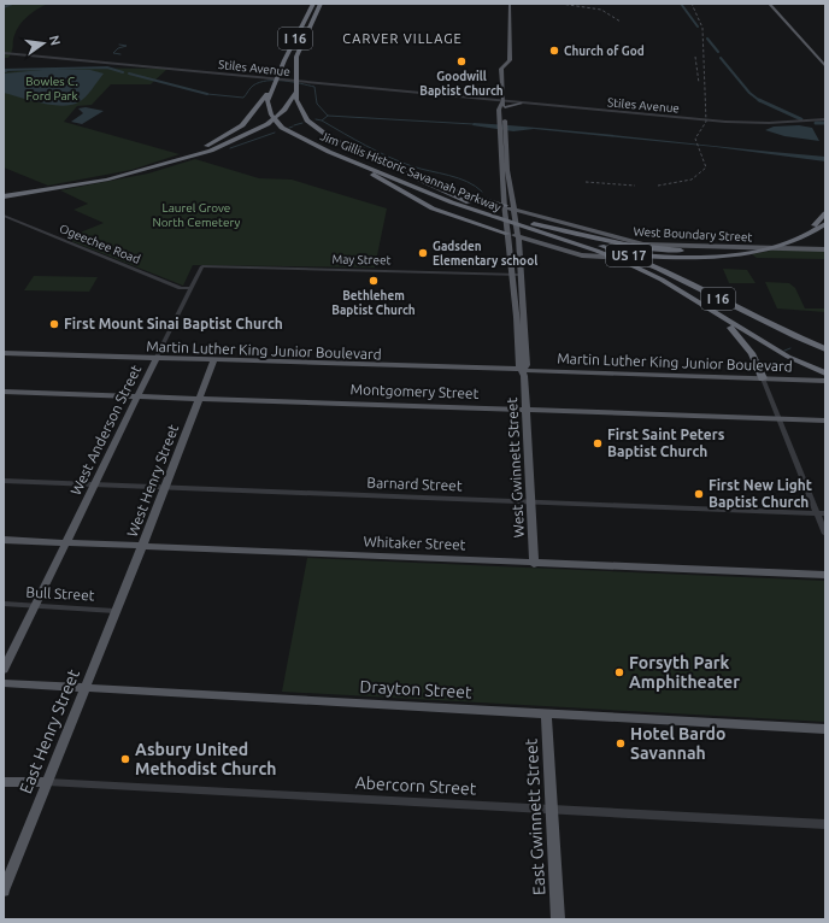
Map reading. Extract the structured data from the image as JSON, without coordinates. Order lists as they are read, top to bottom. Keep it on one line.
{"streets":{"highway":["I 16","Jim Gillis Historic Savannah Parkway","US 17"],"main road":["West Boundary Street","Martin Luther King Junior Boulevard","Montgomery Street","West Anderson Street","West Gwinnett Street","West Henry Street","Whitaker Street","Drayton Street","East Henry Street","Abercorn Street","East Gwinnett Street"],"street":["Stiles Avenue","Ogeechee Road","May Street","Barnard Street","Bull Street"]},"crossings":[["I 16","Jim Gillis Historic Savannah Parkway"],["Stiles Avenue","West Gwinnett Street"],["Jim Gillis Historic Savannah Parkway","US 17"],["West Boundary Street","West Gwinnett Street"],["Ogeechee Road","West Anderson Street"],["May Street","West Anderson Street"],["May Street","West Gwinnett Street"],["Martin Luther King Junior Boulevard","West Anderson Street"],["Martin Luther King Junior Boulevard","West Gwinnett Street"],["Martin Luther King Junior Boulevard","West Henry Street"],["Montgomery Street","West Anderson Street"],["Montgomery Street","West Gwinnett Street"],["Montgomery Street","West Henry Street"],["West Anderson Street","Barnard Street"],["West Anderson Street","Whitaker Street"],["West Anderson Street","Bull Street"],["West Gwinnett Street","Barnard Street"],["West Gwinnett Street","Whitaker Street"],["West Henry Street","Barnard Street"],["West Henry Street","Whitaker Street"],["West Henry Street","Bull Street"],["West Henry Street","East Henry Street"],["Bull Street","East Henry Street"],["Drayton Street","East Henry Street"],["Drayton Street","East Gwinnett Street"],["East Henry Street","Abercorn Street"],["Abercorn Street","East Gwinnett Street"]],"districts":["CARVER VILLAGE"],"parks":["Bowles C. Ford Park","Laurel Grove North Cemetery"],"places":["Church of God","Goodwill Baptist Church","Gadsden Elementary school","Bethlehem Baptist Church","First Mount Sinai Baptist Church","First Saint Peters Baptist Church","First New Light Baptist Church","Forsyth Park Amphitheater","Hotel Bardo Savannah","Asbury United Methodist Church"],"north":"right"}
